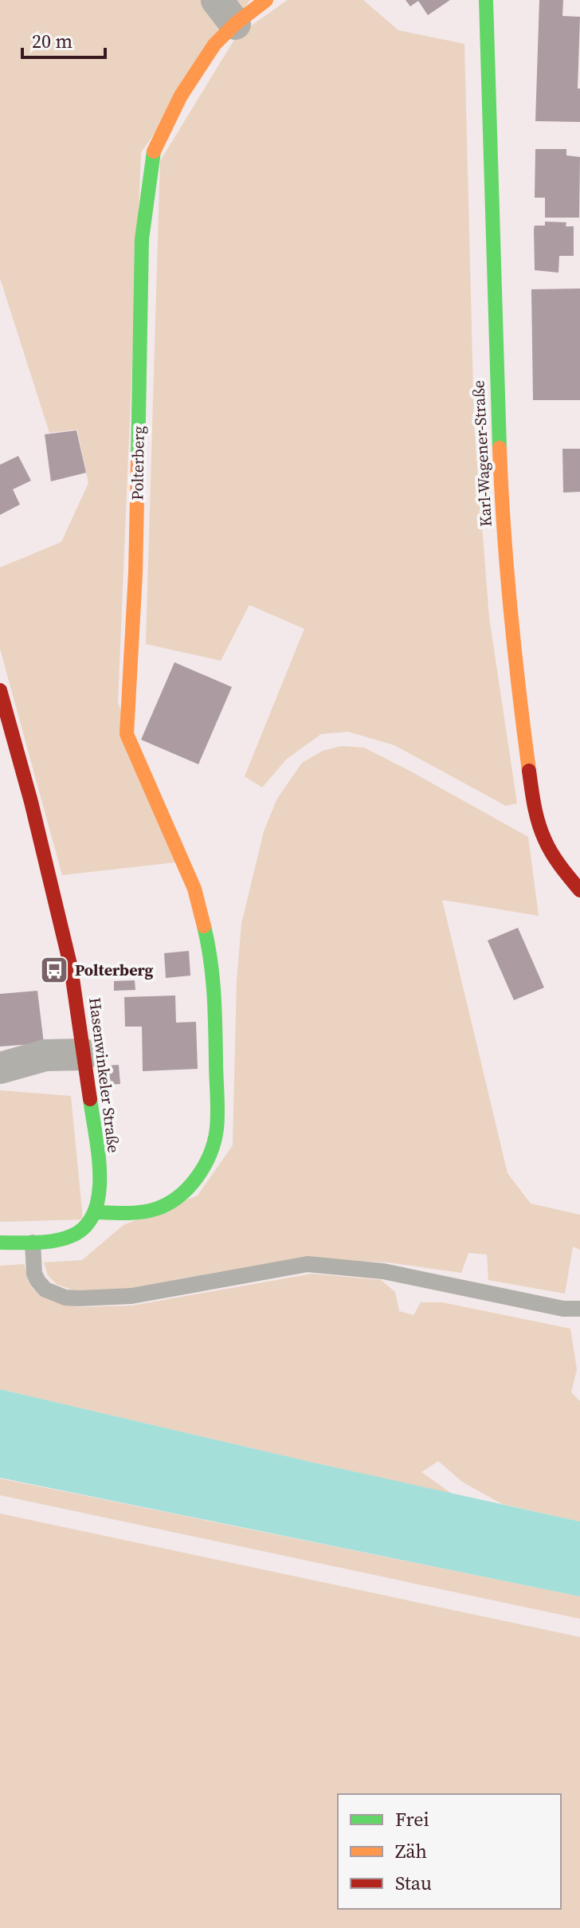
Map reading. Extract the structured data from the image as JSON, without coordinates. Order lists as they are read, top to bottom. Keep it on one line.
{"streets":{"street":["Karl-Wagener-Straße","Polterberg","Hasenwinkeler Straße"]},"crossings":[["Polterberg","Hasenwinkeler Straße"]],"places":{"bus stop":["Polterberg"]},"legend":["Frei","Zäh","Stau"],"scale_bar":"20 m"}
